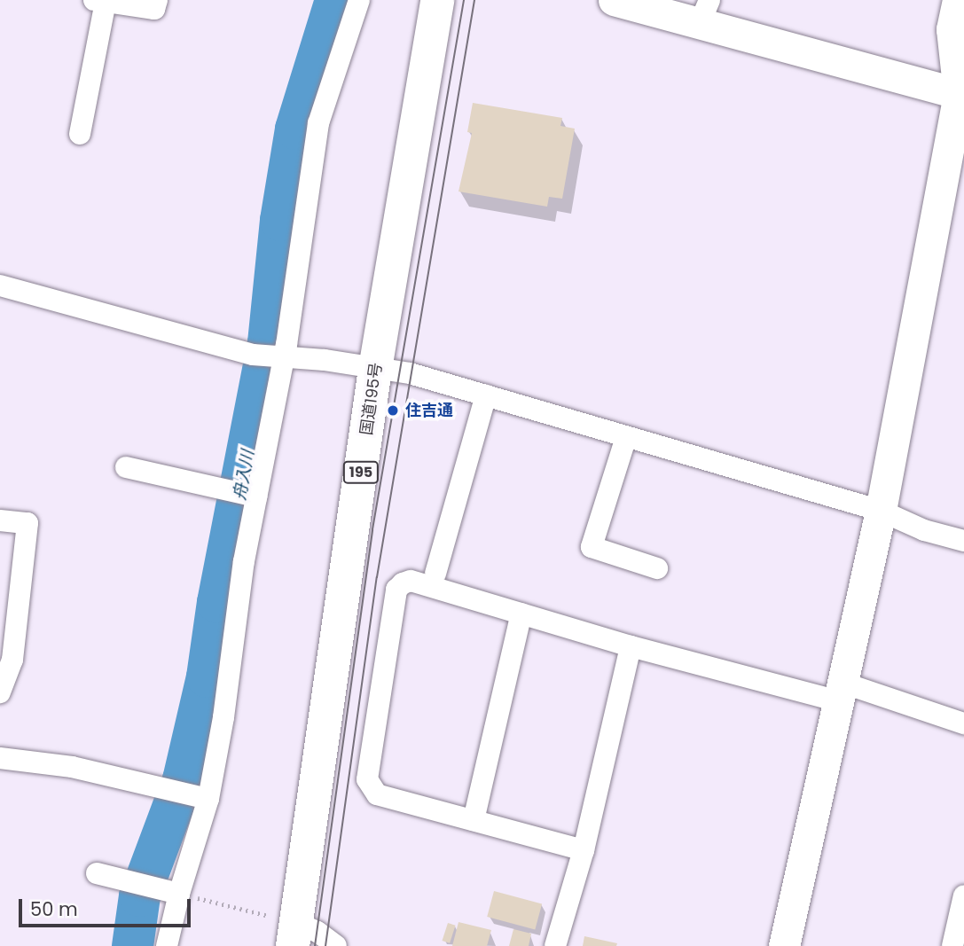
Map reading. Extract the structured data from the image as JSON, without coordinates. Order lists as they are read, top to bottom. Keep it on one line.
{"streets":{"highway":["国道195号","195"]},"water":["舟入川"],"places":["住吉通"],"scale_bar":"50 m"}
